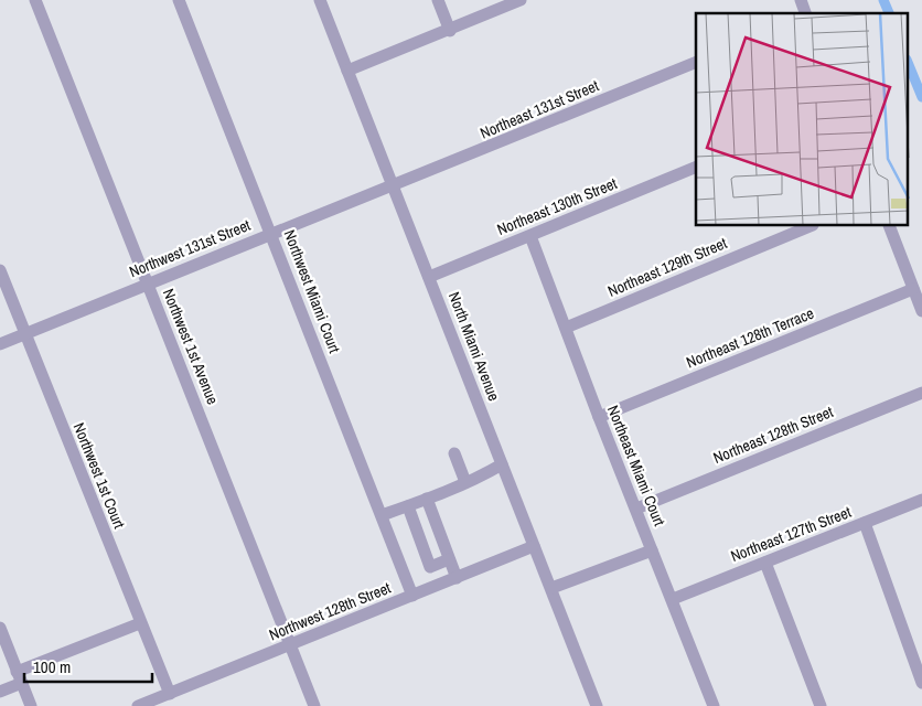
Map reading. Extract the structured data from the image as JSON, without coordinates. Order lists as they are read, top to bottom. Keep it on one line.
{"streets":{"street":["Northeast 131st Street","Northeast 130th Street","Northwest 131st Street","Northeast 129th Street","Northwest Miami Court","Northeast 128th Terrace","Northwest 1st Avenue","North Miami Avenue","Northeast 128th Street","Northeast Miami Court","Northwest 1st Court","Northeast 127th Street","Northwest 128th Street"]},"crossings":[["Northeast 131st Street","Northwest 131st Street"],["Northeast 131st Street","North Miami Avenue"],["Northeast 130th Street","North Miami Avenue"],["Northeast 130th Street","Northeast Miami Court"],["Northwest 131st Street","Northwest Miami Court"],["Northwest 131st Street","Northwest 1st Avenue"],["Northwest 131st Street","North Miami Avenue"],["Northwest 131st Street","Northwest 1st Court"],["Northeast 129th Street","Northeast Miami Court"],["Northwest Miami Court","Northwest 128th Street"],["Northeast 128th Terrace","Northeast Miami Court"],["Northwest 1st Avenue","Northwest 128th Street"],["North Miami Avenue","Northwest 128th Street"],["Northeast 128th Street","Northeast Miami Court"],["Northeast Miami Court","Northeast 127th Street"],["Northwest 1st Court","Northwest 128th Street"]],"scale_bar":"100 m"}
